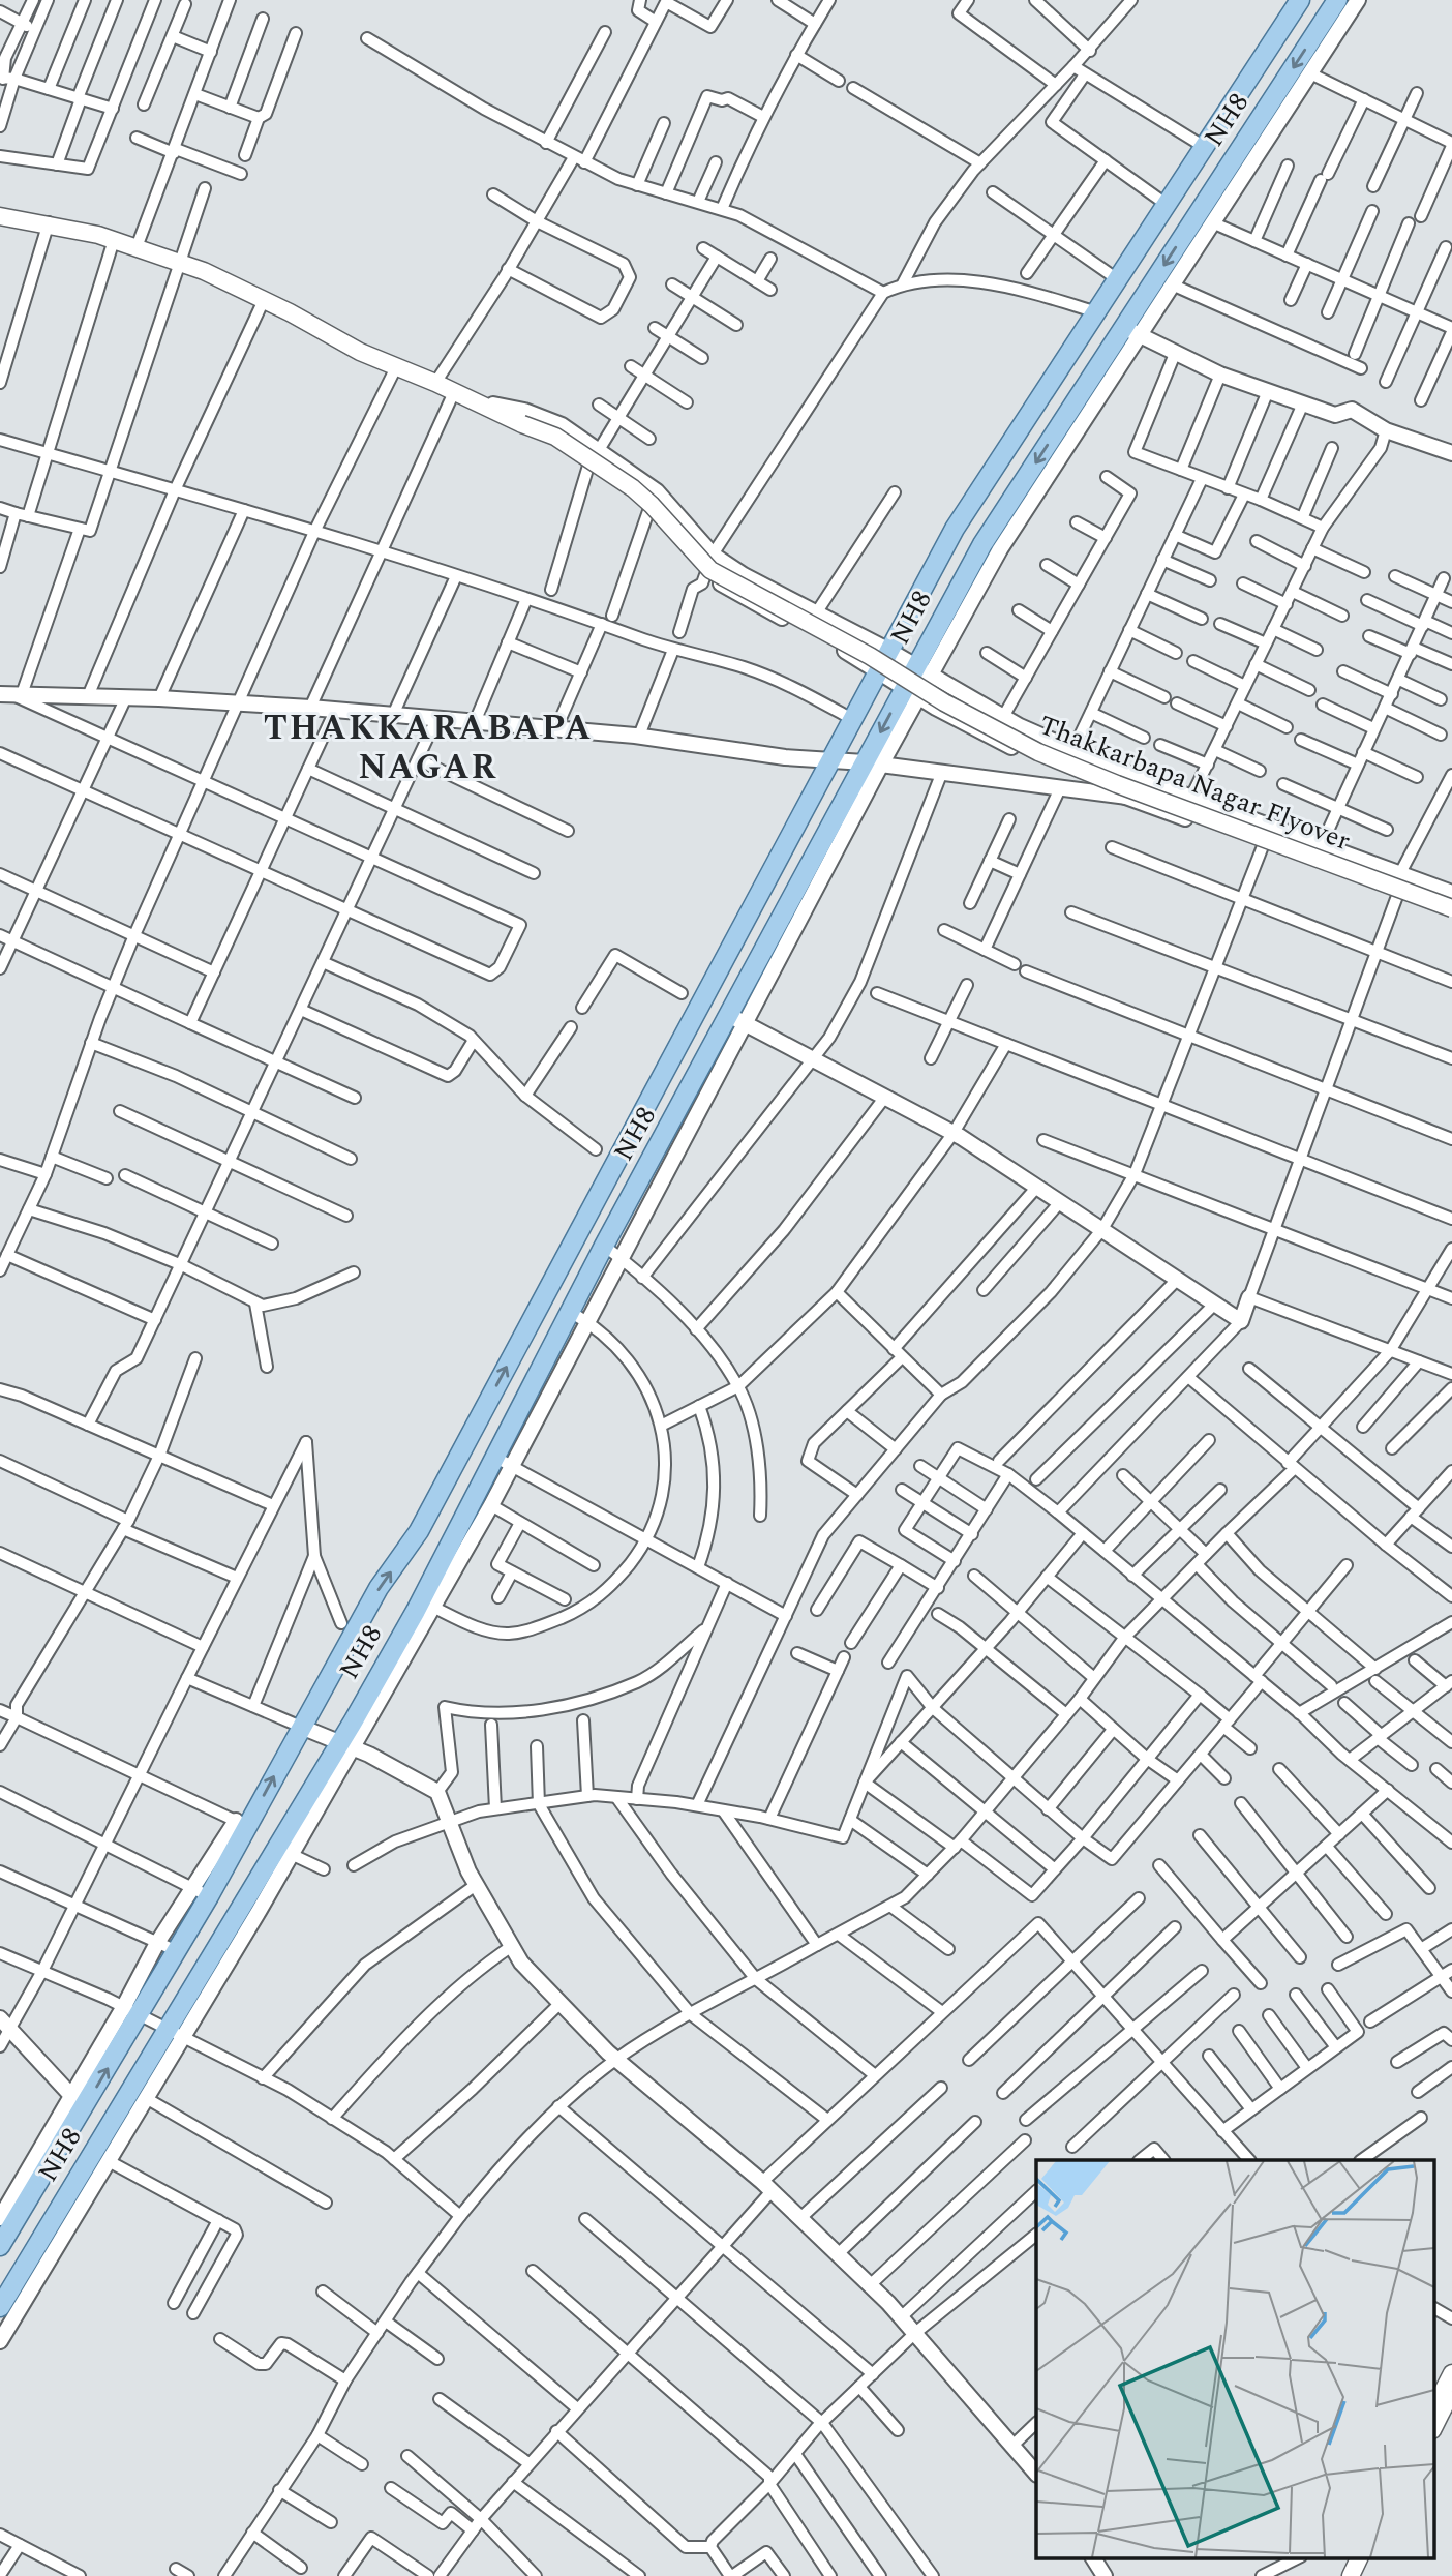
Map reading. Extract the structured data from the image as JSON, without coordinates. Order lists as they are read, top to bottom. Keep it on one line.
{"streets":{"main road":["NH8","Thakkarbapa Nagar Flyover"]},"districts":["THAKKARABAPA NAGAR"]}
